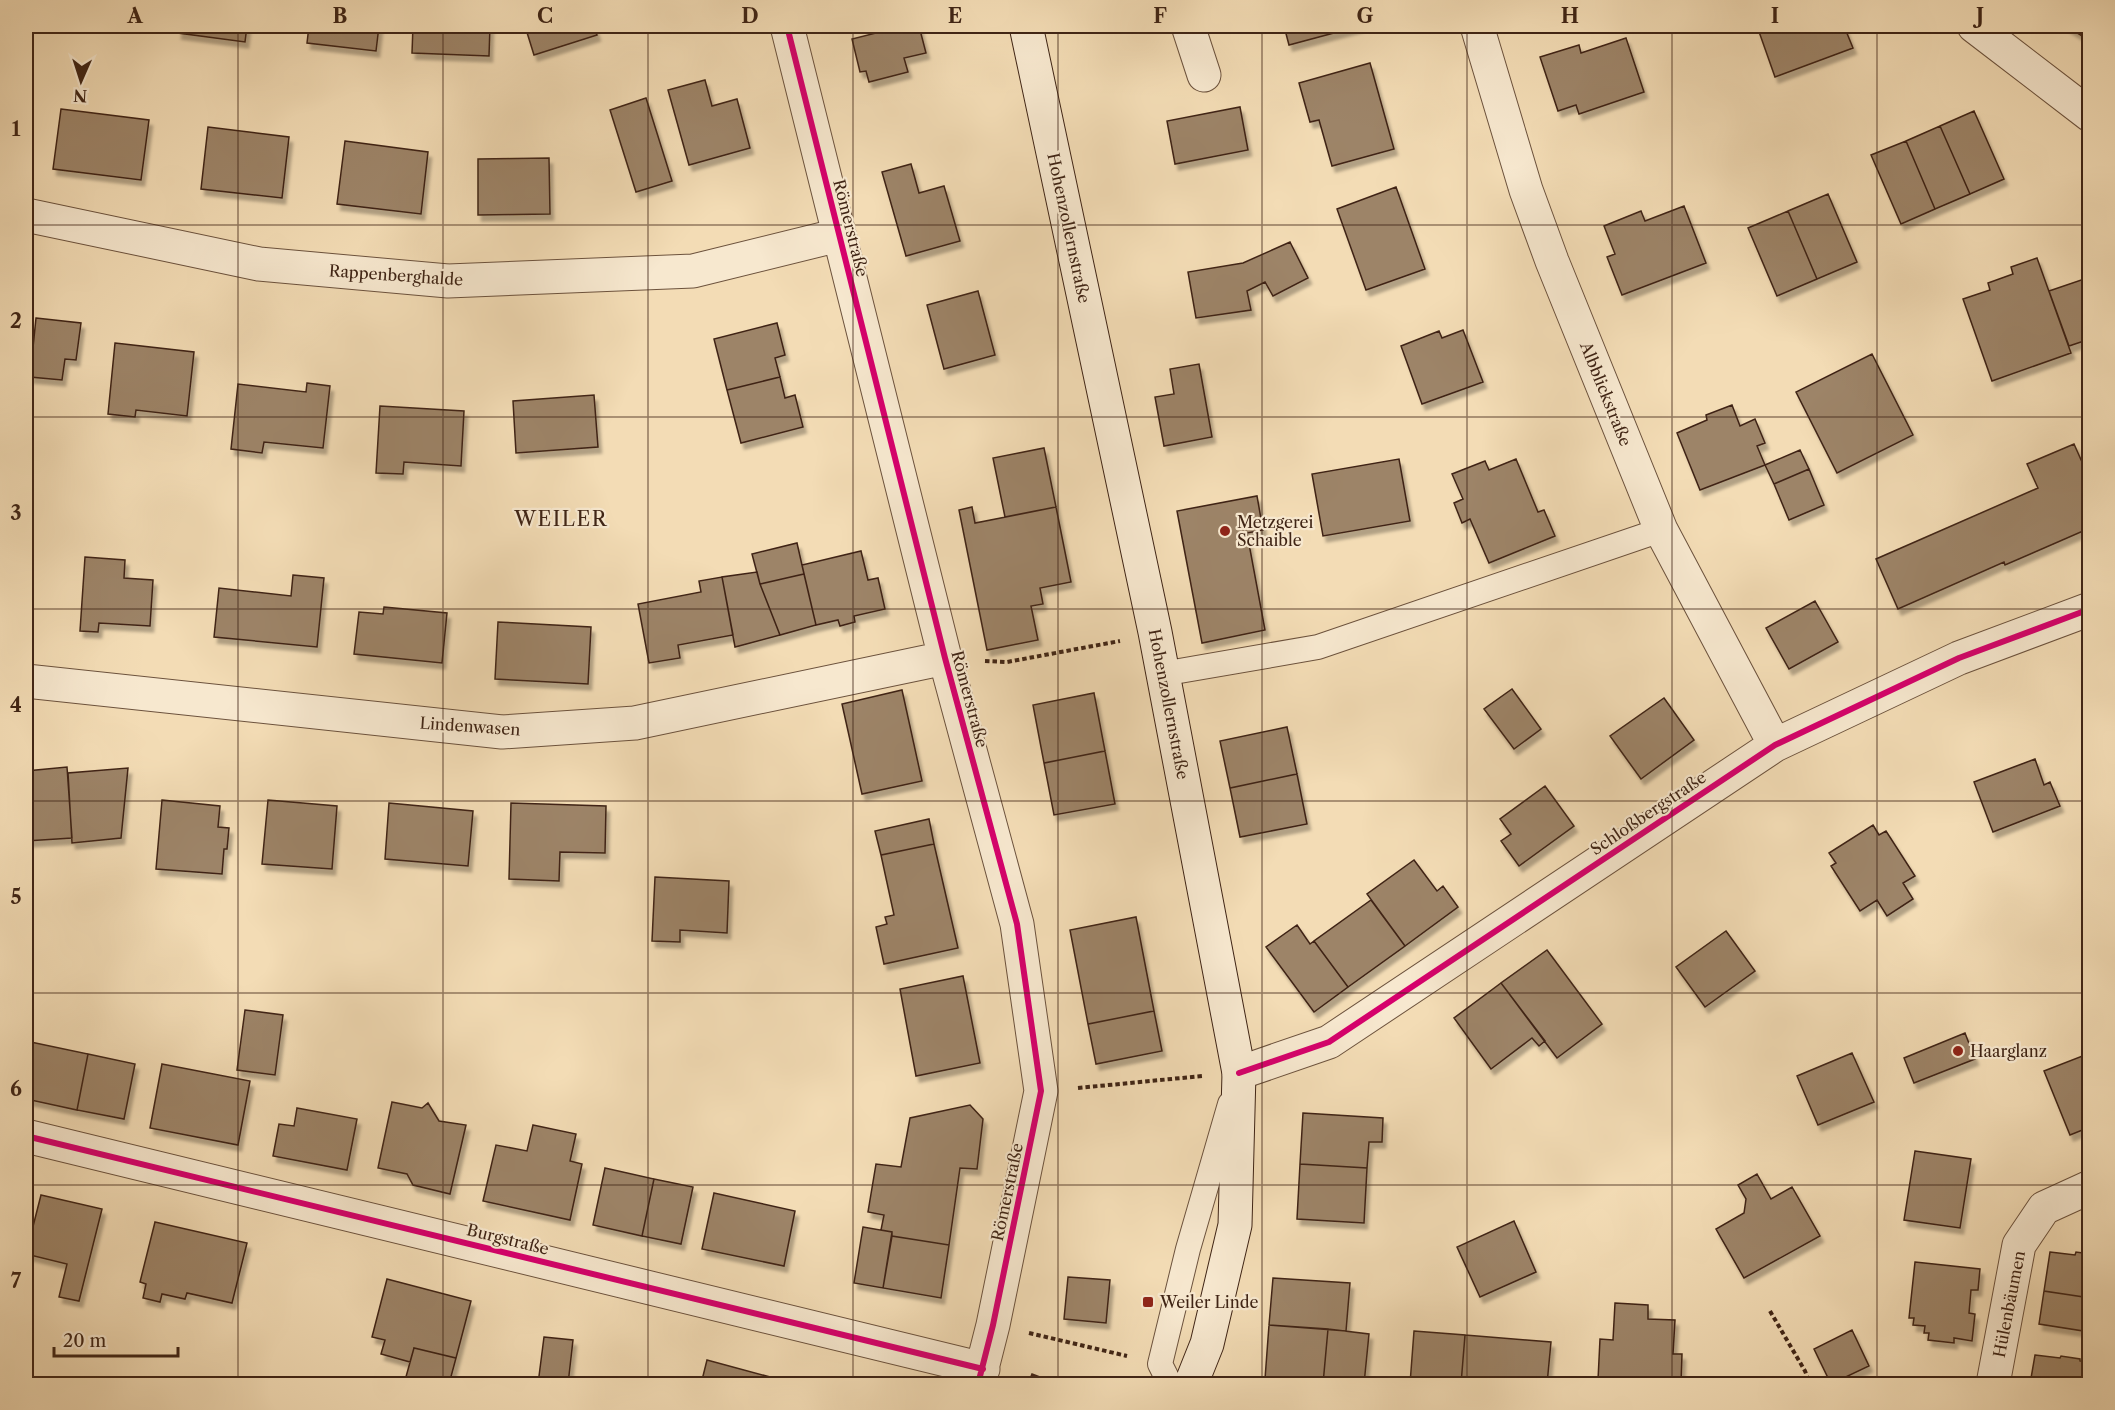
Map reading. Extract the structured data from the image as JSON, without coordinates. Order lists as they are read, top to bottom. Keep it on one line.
{"streets":{"street":["Römerstraße","Hohenzollernstraße","Rappenberghalde","Albblickstraße","Lindenwasen","Schloßbergstraße","Burgstraße","Hülenbäumen"]},"crossings":[["Römerstraße","Rappenberghalde"],["Römerstraße","Lindenwasen"],["Römerstraße","Burgstraße"],["Hohenzollernstraße","Schloßbergstraße"],["Albblickstraße","Schloßbergstraße"]],"districts":["WEILER"],"places":{"other":["Metzgerei Schaible","Haarglanz"],"transit":["Weiler Linde"]},"scale_bar":"20 m","north":"bottom","grid":{"columns":["A","B","C","D","E","F","G","H","I","J"],"rows":["1","2","3","4","5","6","7"]}}
